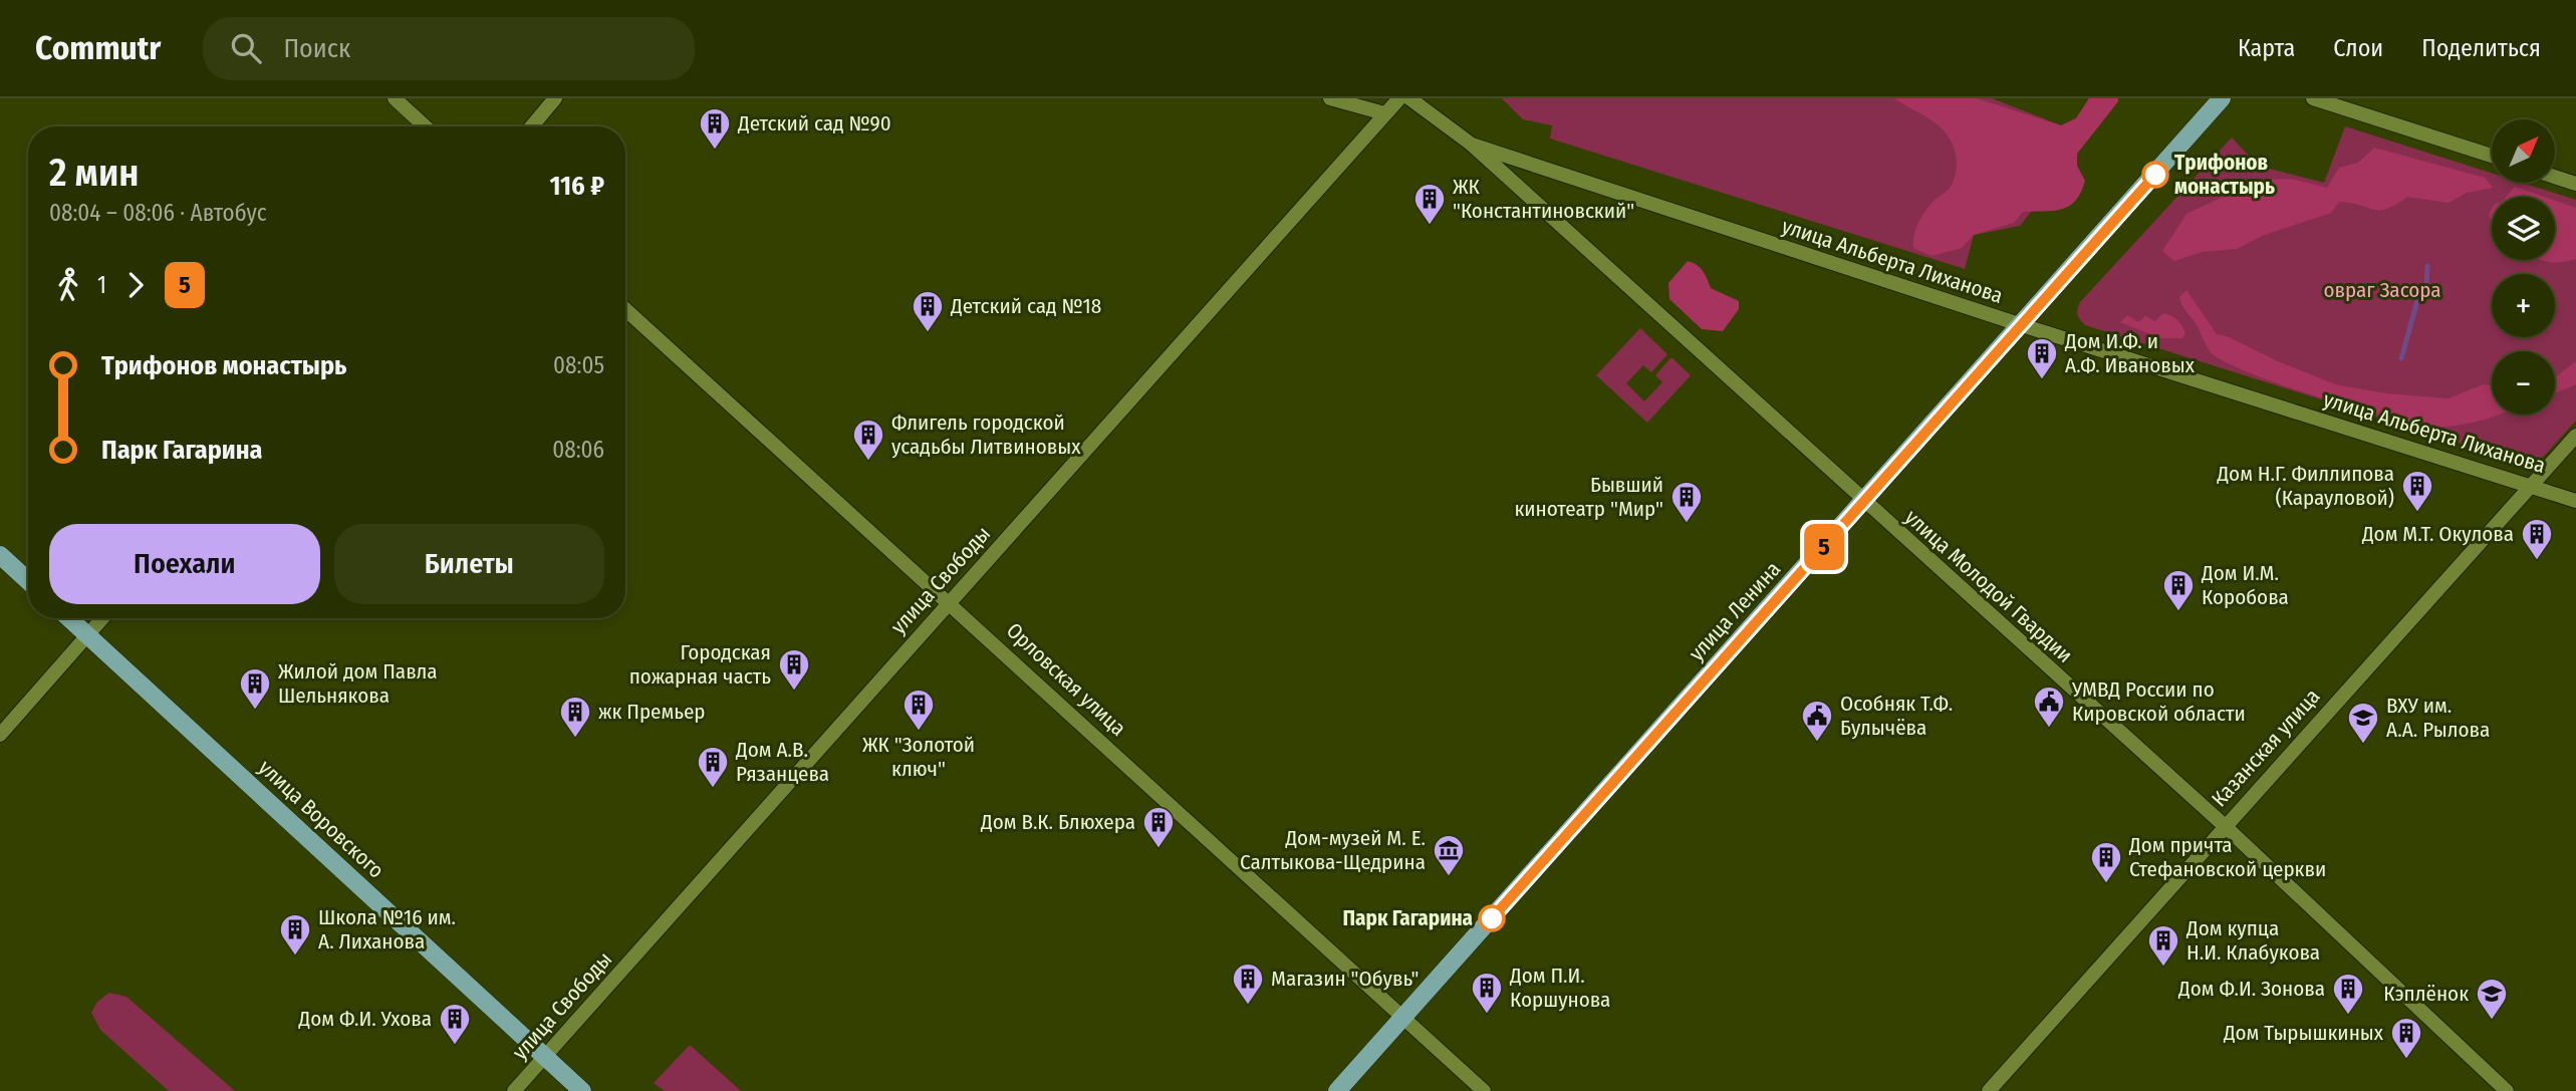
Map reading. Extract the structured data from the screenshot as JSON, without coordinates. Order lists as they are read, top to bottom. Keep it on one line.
{"streets":{"main road":["улица Ленина","улица Воровского"],"street":["улица Альберта Лиханова","улица Свободы","улица Молодой Гвардии","Орловская улица","Казанская улица"]},"crossings":[["улица Альберта Лиханова","улица Молодой Гвардии"],["улица Альберта Лиханова","улица Ленина"],["улица Альберта Лиханова","Казанская улица"],["улица Свободы","Орловская улица"],["улица Свободы","улица Воровского"],["улица Молодой Гвардии","улица Ленина"],["улица Молодой Гвардии","Казанская улица"],["улица Ленина","Орловская улица"]],"parks":["овраг Засора"],"places":{"building":["Детский сад №90","ЖК \"Константиновский\"","Детский сад №18","Дом И.Ф. и А.Ф. Ивановых","Флигель городской усадьбы Литвиновых","Дом Н.Г. Филлипова (Карауловой)","Бывший кинотеатр \"Мир\"","Дом М.Т. Окулова","Дом И.М. Коробова","Городская пожарная часть","Жилой дом Павла Шельнякова","ЖК \"Золотой ключ\"","жк Премьер","Дом А.В. Рязанцева","Дом В.К. Блюхера","Дом причта Стефановской церкви","Школа №16 им. А. Лиханова","Дом купца Н.И. Клабукова","Магазин \"Обувь\"","Дом П.И. Коршунова","Дом Ф.И. Зонова","Дом Ф.И. Ухова","Дом Тырышкиных"],"other":["Трифонов монастырь","Парк Гагарина"],"public building":["УМВД России по Кировской области","Особняк Т.Ф. Булычёва"],"school or university":["ВХУ им. А.А. Рылова","Кэплёнок"],"museum":["Дом-музей М. Е. Салтыкова-Щедрина"]},"lines":["bus line 5"],"north":"top right","page":{"header":"Commutr","search":"Поиск","nav":["Карта","Слои","Поделиться"],"on_map":"5","map_buttons":["+","−"],"heading":["2 мин","08:04 – 08:06 · Автобус","116 ₽"],"legs":["1","5"],"list":[{"name":"Трифонов монастырь","value":"08:05"},{"name":"Парк Гагарина","value":"08:06"}],"buttons":["Поехали","Билеты"]}}
